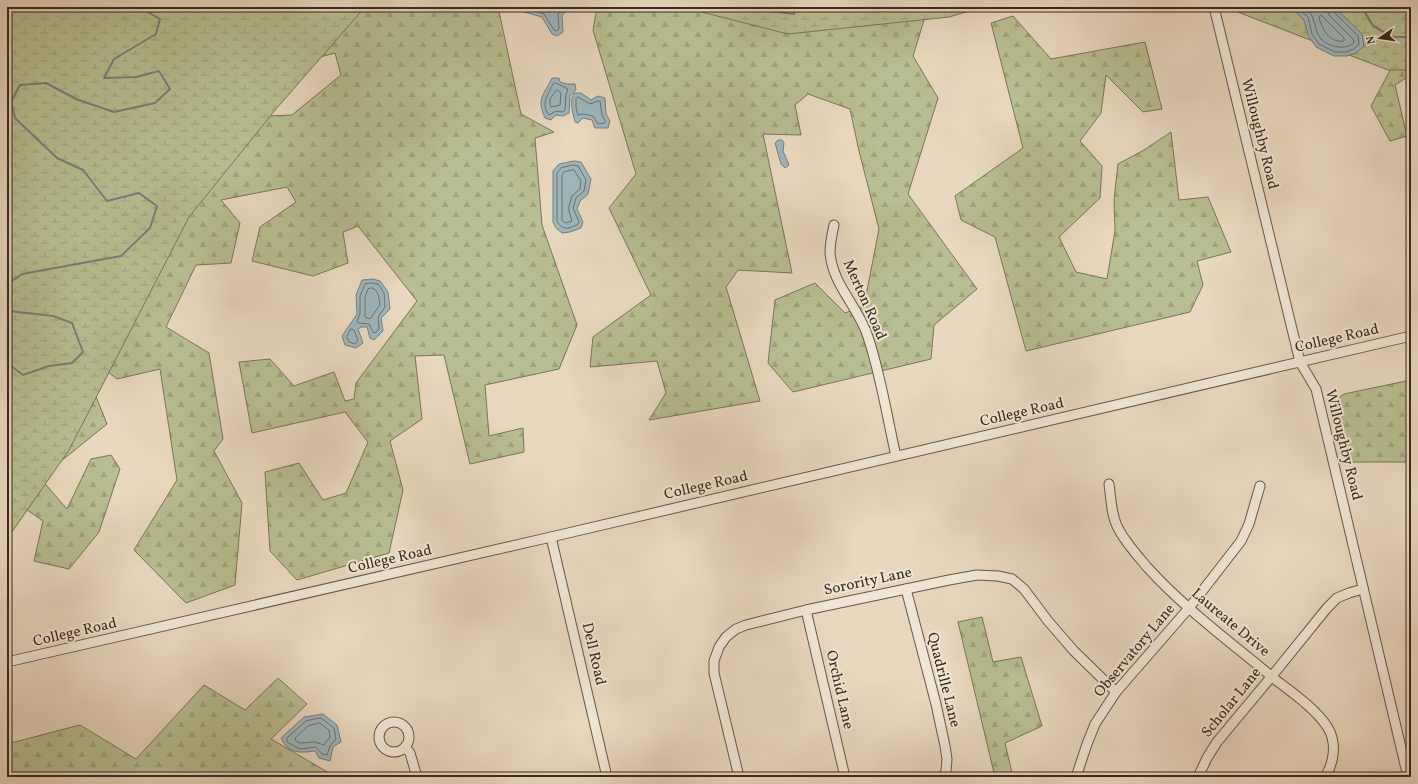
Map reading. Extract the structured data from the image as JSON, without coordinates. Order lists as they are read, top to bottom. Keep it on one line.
{"streets":{"street":["Willoughby Road","Merton Road","College Road","Sorority Lane","Laureate Drive","Observatory Lane","Dell Road","Quadrille Lane","Orchid Lane","Scholar Lane"]},"crossings":[["Willoughby Road","College Road"],["Willoughby Road","Scholar Lane"],["Merton Road","College Road"],["College Road","Dell Road"],["Sorority Lane","Observatory Lane"],["Sorority Lane","Quadrille Lane"],["Sorority Lane","Orchid Lane"],["Laureate Drive","Observatory Lane"],["Laureate Drive","Scholar Lane"]],"north":"left"}
